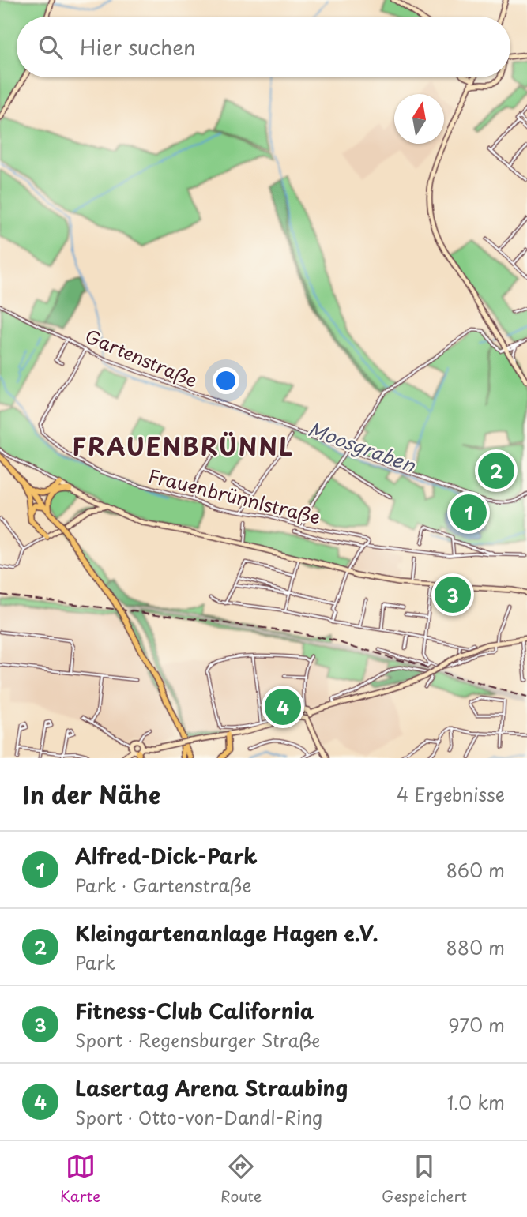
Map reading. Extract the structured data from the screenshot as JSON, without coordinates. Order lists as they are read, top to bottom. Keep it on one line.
{"streets":{"street":["Gartenstraße","Frauenbrünnlstraße"]},"crossings":[["Gartenstraße","Frauenbrünnlstraße"]],"districts":["FRAUENBRÜNNL"],"water":["Moosgraben"],"north":"top","page":{"search":"Hier suchen","pins":["2","1","3","4"],"heading":["In der Nähe","4 Ergebnisse"],"list":[{"mark":"1","name":"Alfred-Dick-Park","note":"Park · Gartenstraße","value":"860 m"},{"mark":"2","name":"Kleingartenanlage Hagen e.V.","note":"Park","value":"880 m"},{"mark":"3","name":"Fitness-Club California","note":"Sport · Regensburger Straße","value":"970 m"},{"mark":"4","name":"Lasertag Arena Straubing","note":"Sport · Otto-von-Dandl-Ring","value":"1.0 km"}],"nav":["Karte","Route","Gespeichert"]}}
